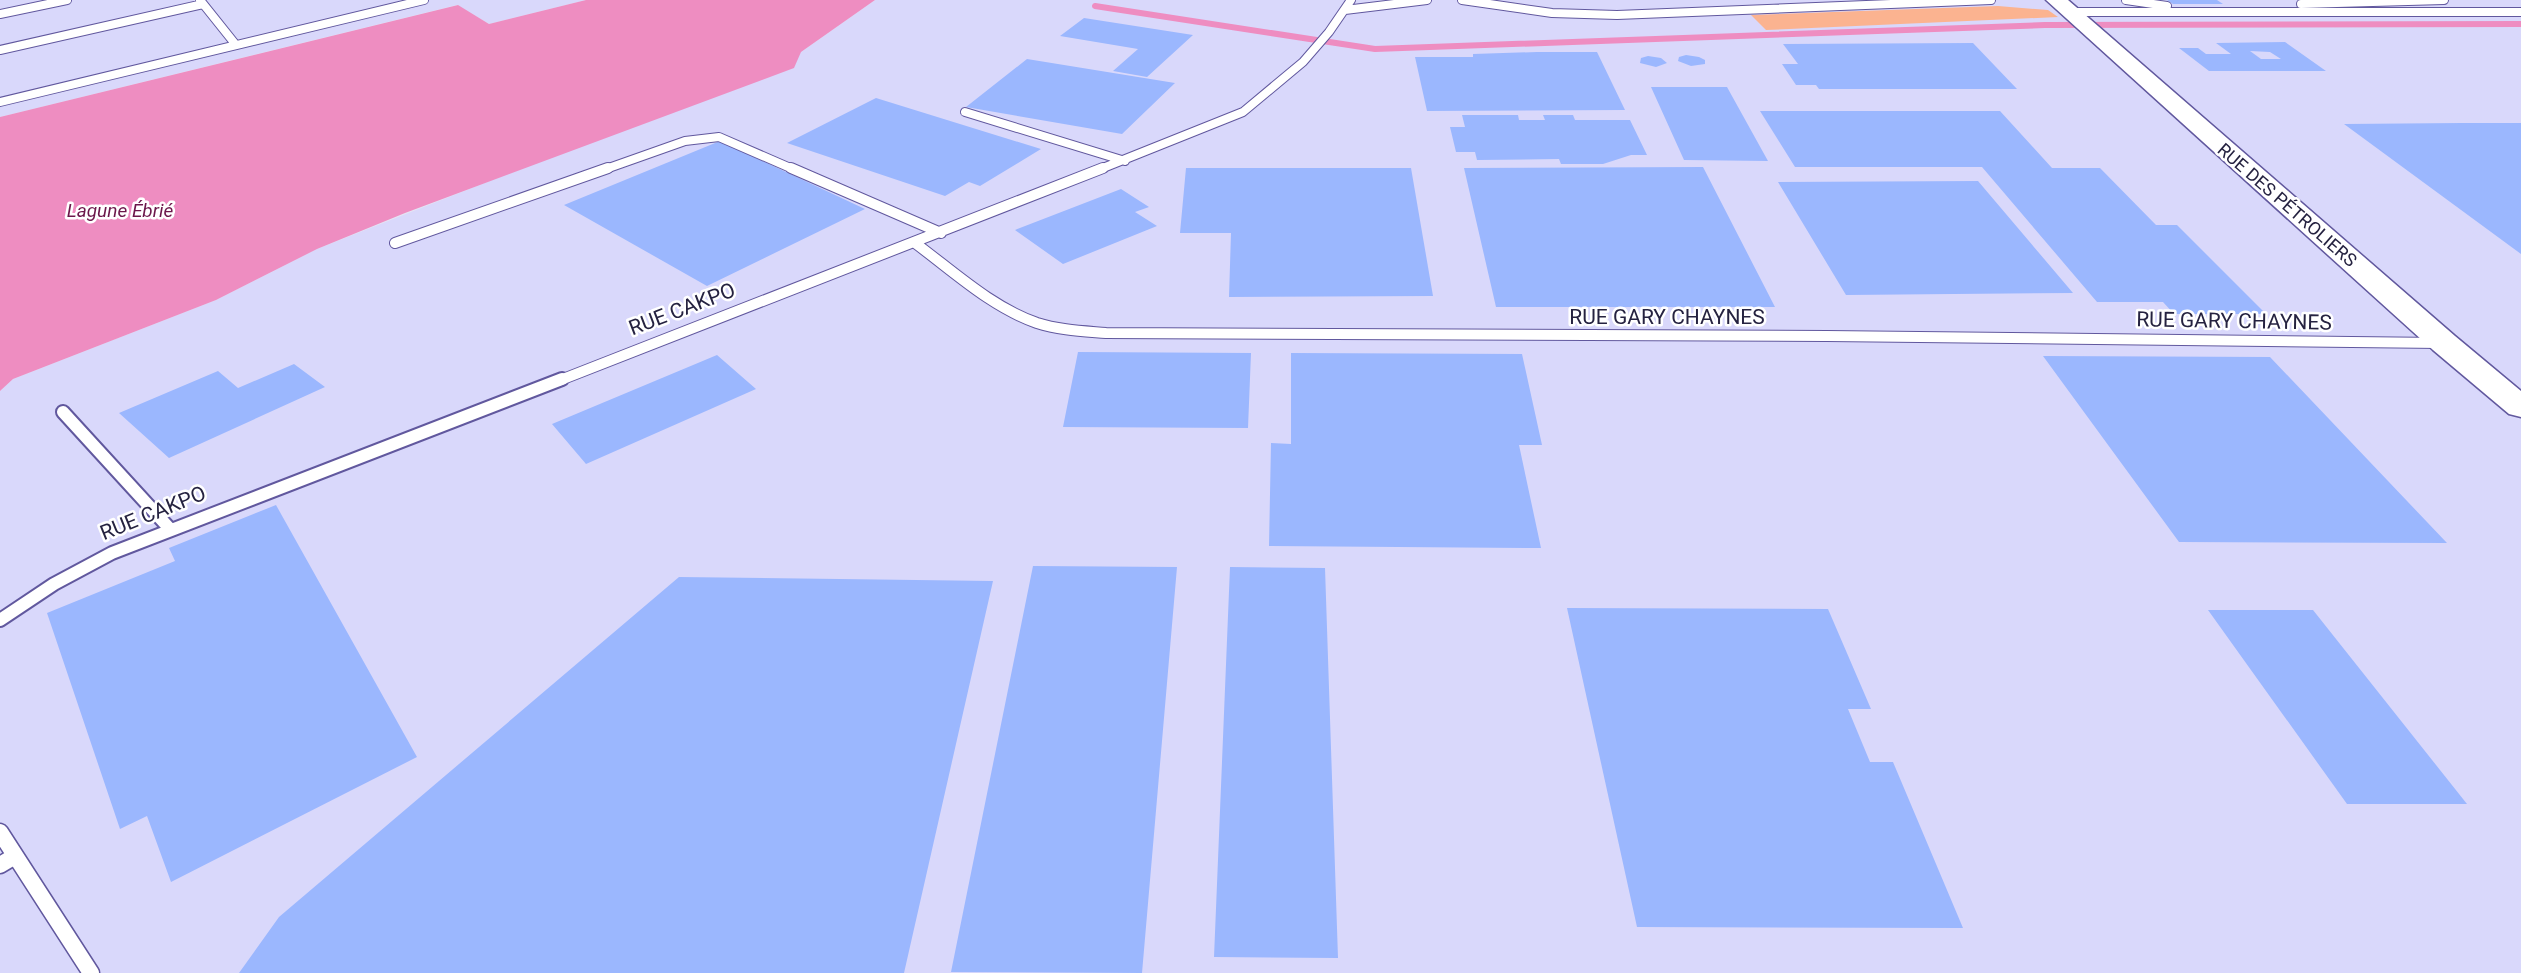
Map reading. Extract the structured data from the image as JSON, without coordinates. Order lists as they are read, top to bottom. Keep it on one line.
{"streets":{"street":["RUE DES PÉTROLIERS"],"lane":["RUE CAKPO","RUE GARY CHAYNES"]},"crossings":[["RUE DES PÉTROLIERS","RUE GARY CHAYNES"],["RUE CAKPO","RUE GARY CHAYNES"]],"water":["Lagune Ébrié"]}
